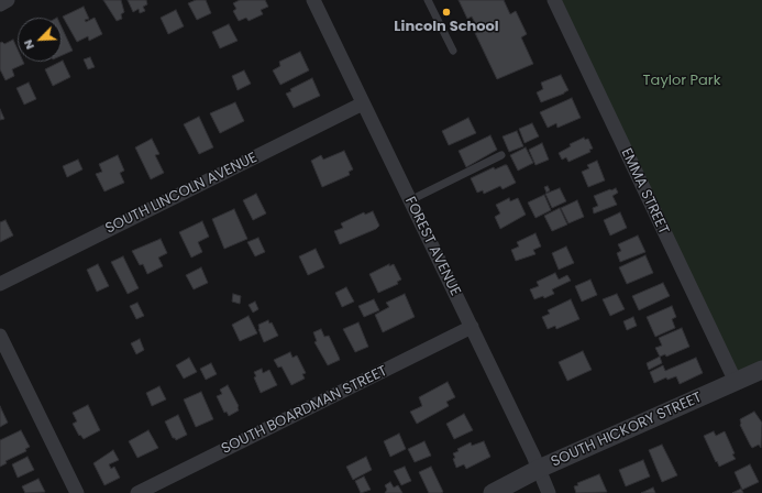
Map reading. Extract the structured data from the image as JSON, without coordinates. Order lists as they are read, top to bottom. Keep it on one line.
{"streets":{"street":["EMMA STREET","SOUTH LINCOLN AVENUE","FOREST AVENUE","SOUTH BOARDMAN STREET","SOUTH HICKORY STREET"]},"crossings":[["EMMA STREET","SOUTH HICKORY STREET"],["SOUTH LINCOLN AVENUE","FOREST AVENUE"],["FOREST AVENUE","SOUTH BOARDMAN STREET"],["FOREST AVENUE","SOUTH HICKORY STREET"]],"parks":["Taylor Park"],"places":["Lincoln School"],"north":"bottom left"}
